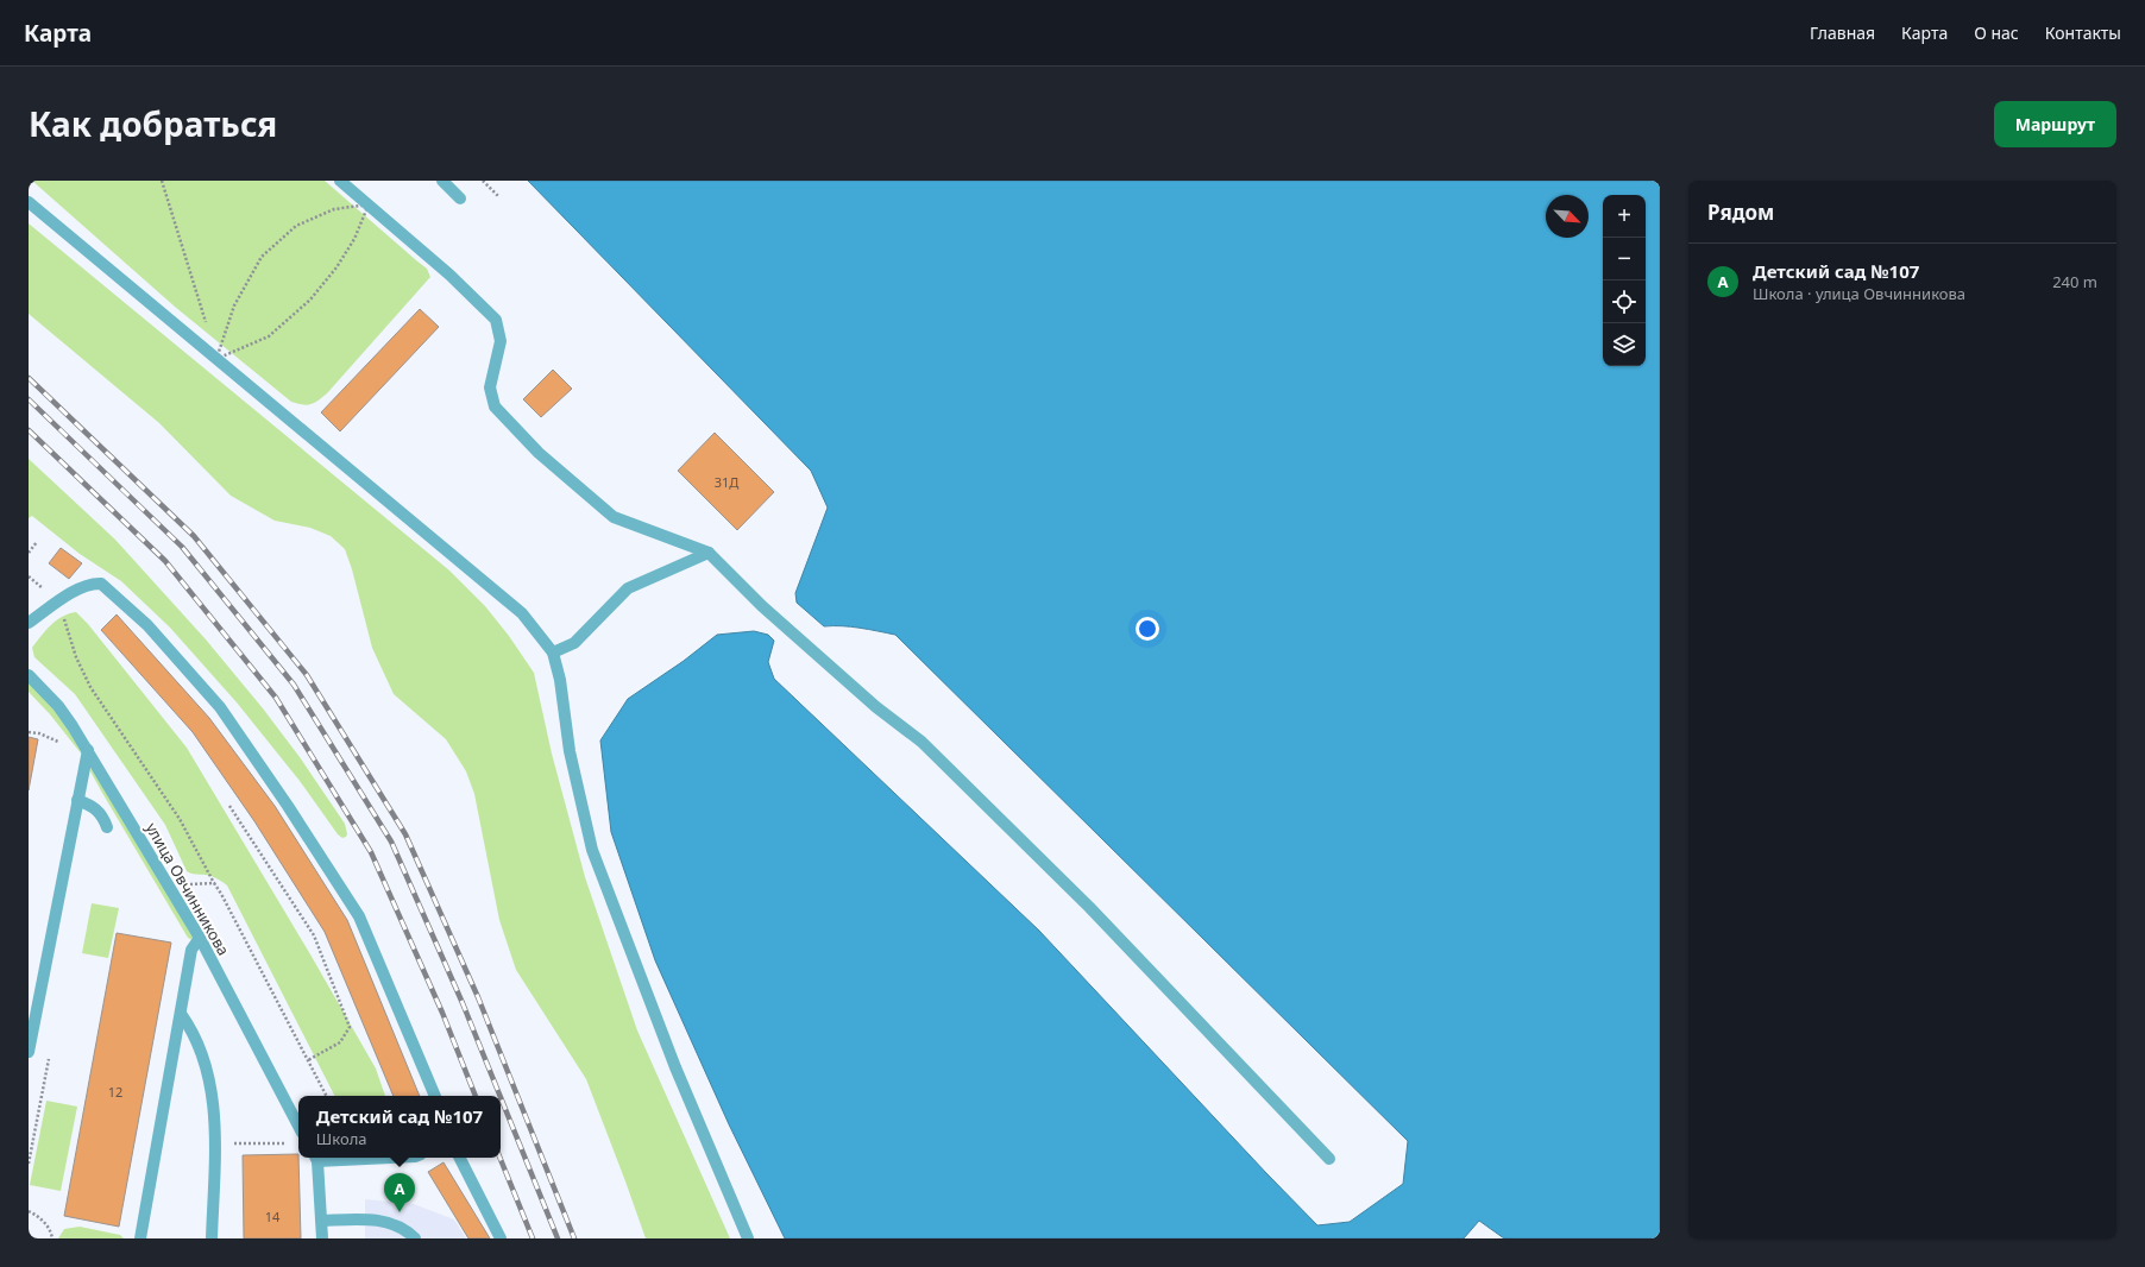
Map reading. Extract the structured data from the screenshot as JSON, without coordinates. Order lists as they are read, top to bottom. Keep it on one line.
{"streets":{"street":["улица Овчинникова"]},"house_numbers":["31Д","12","14"],"north":"bottom right","page":{"header":"Карта","nav":["Главная","Карта","О нас","Контакты"],"title":"Как добраться","buttons":"Маршрут","heading":"Рядом","map_buttons":["+","−"],"list":[{"mark":"A","name":"Детский сад №107","note":"Школа · улица Овчинникова","value":"240 m"}],"popup":["Детский сад №107","Школа"],"pins":"A"}}
